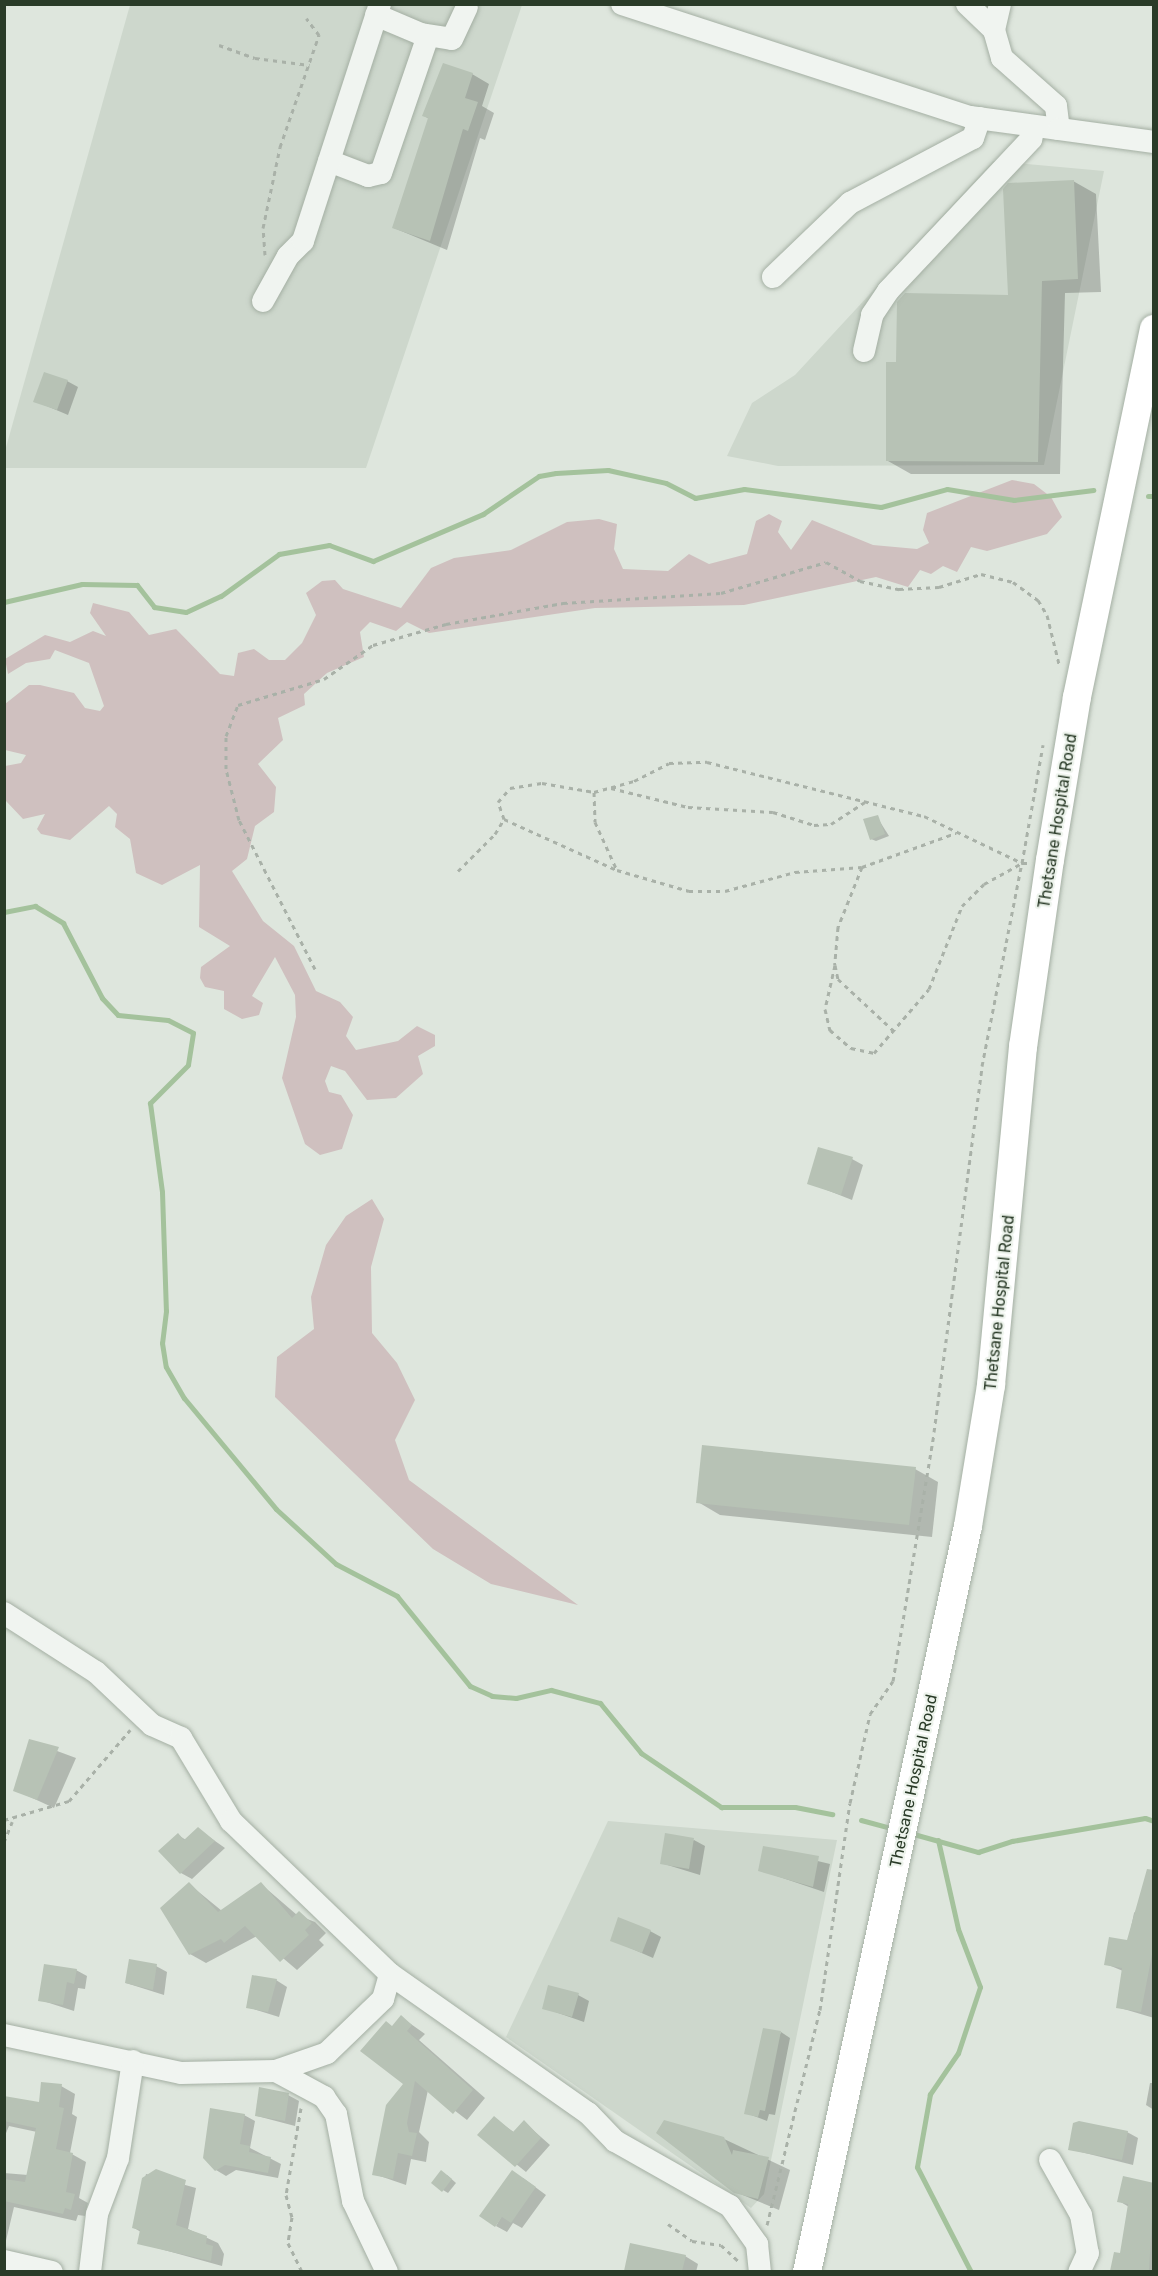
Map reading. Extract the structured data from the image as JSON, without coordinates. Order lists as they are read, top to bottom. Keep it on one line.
{"streets":{"main road":["Thetsane Hospital Road"]}}
